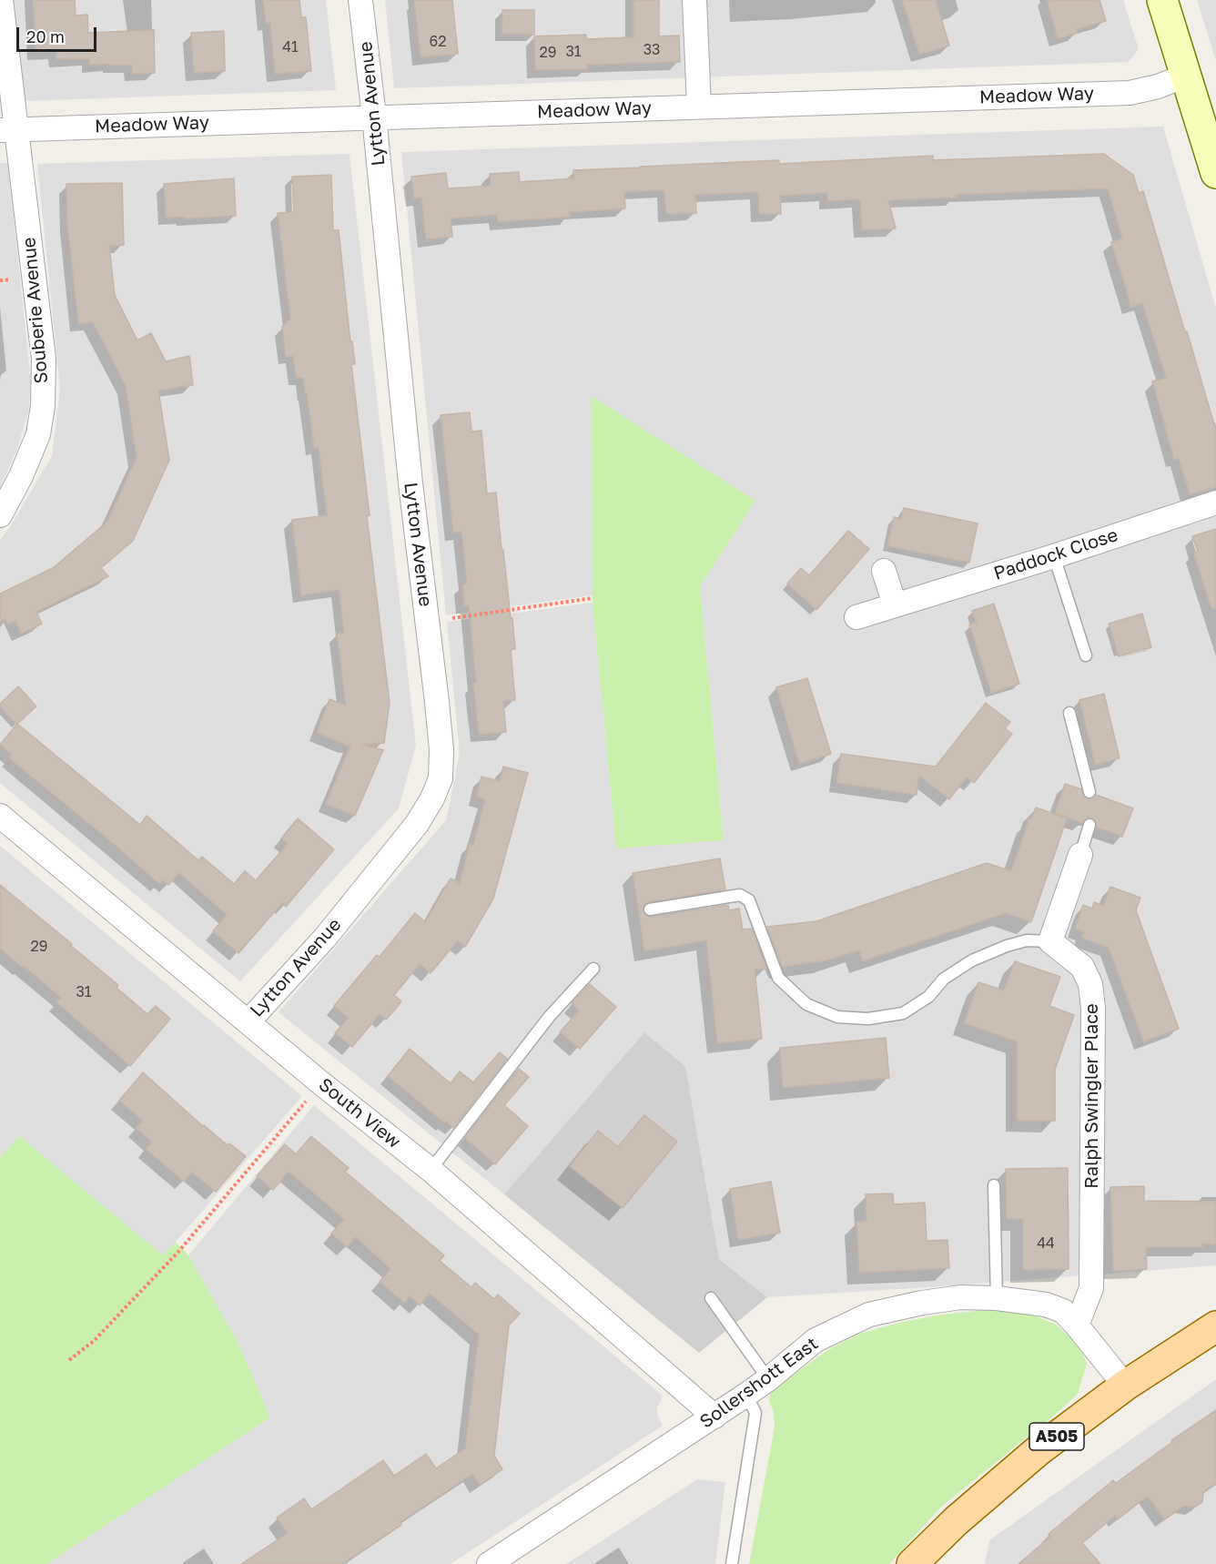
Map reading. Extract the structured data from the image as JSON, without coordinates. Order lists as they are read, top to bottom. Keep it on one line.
{"streets":{"main road":["A505"],"street":["Meadow Way","Lytton Avenue","Souberie Avenue","Paddock Close","Ralph Swingler Place","South View","Sollershott East"]},"crossings":[["Meadow Way","Lytton Avenue"],["Meadow Way","Souberie Avenue"],["Lytton Avenue","South View"],["Ralph Swingler Place","Sollershott East"],["South View","Sollershott East"],["Sollershott East","A505"]],"house_numbers":["62","41","33","31","29","29","31","44"],"scale_bar":"20 m"}
